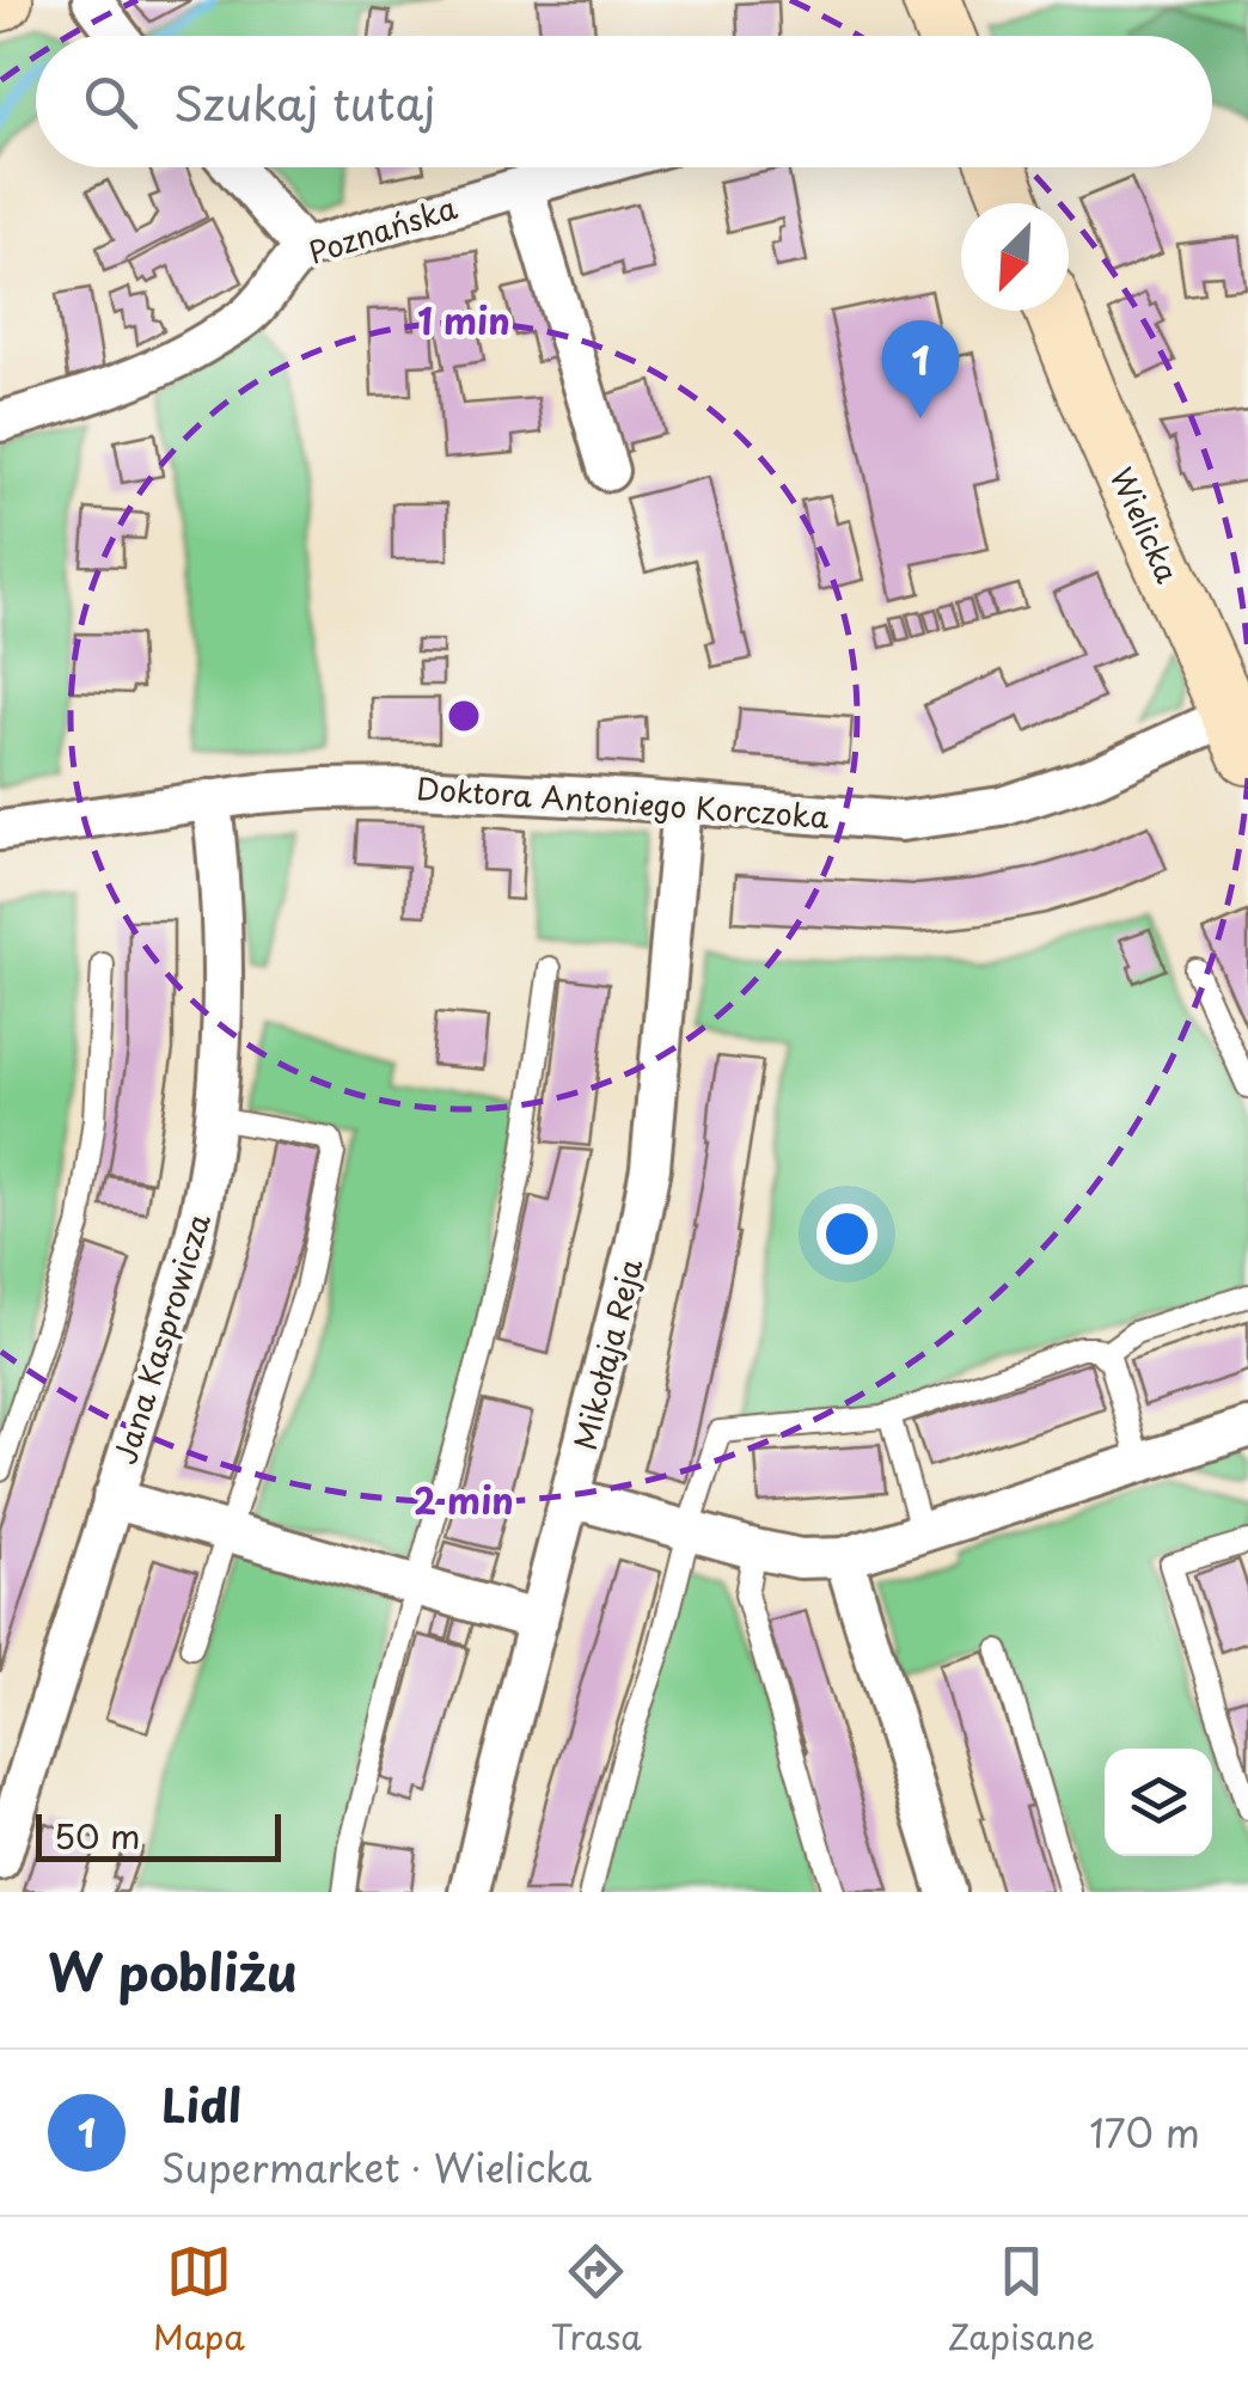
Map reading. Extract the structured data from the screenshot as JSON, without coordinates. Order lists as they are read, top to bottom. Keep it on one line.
{"streets":{"street":["Poznańska","Wielicka","Doktora Antoniego Korczoka","Jana Kasprowicza","Mikołaja Reja"]},"crossings":[["Wielicka","Doktora Antoniego Korczoka"],["Doktora Antoniego Korczoka","Jana Kasprowicza"],["Doktora Antoniego Korczoka","Mikołaja Reja"]],"scale_bar":"50 m","north":"bottom left","page":{"search":"Szukaj tutaj","pins":"1","scale":"50 m","heading":"W pobliżu","list":[{"mark":"1","name":"Lidl","note":"Supermarket · Wielicka","value":"170 m"}],"nav":["Mapa","Trasa","Zapisane"]},"rings":["1 min","2 min"]}
